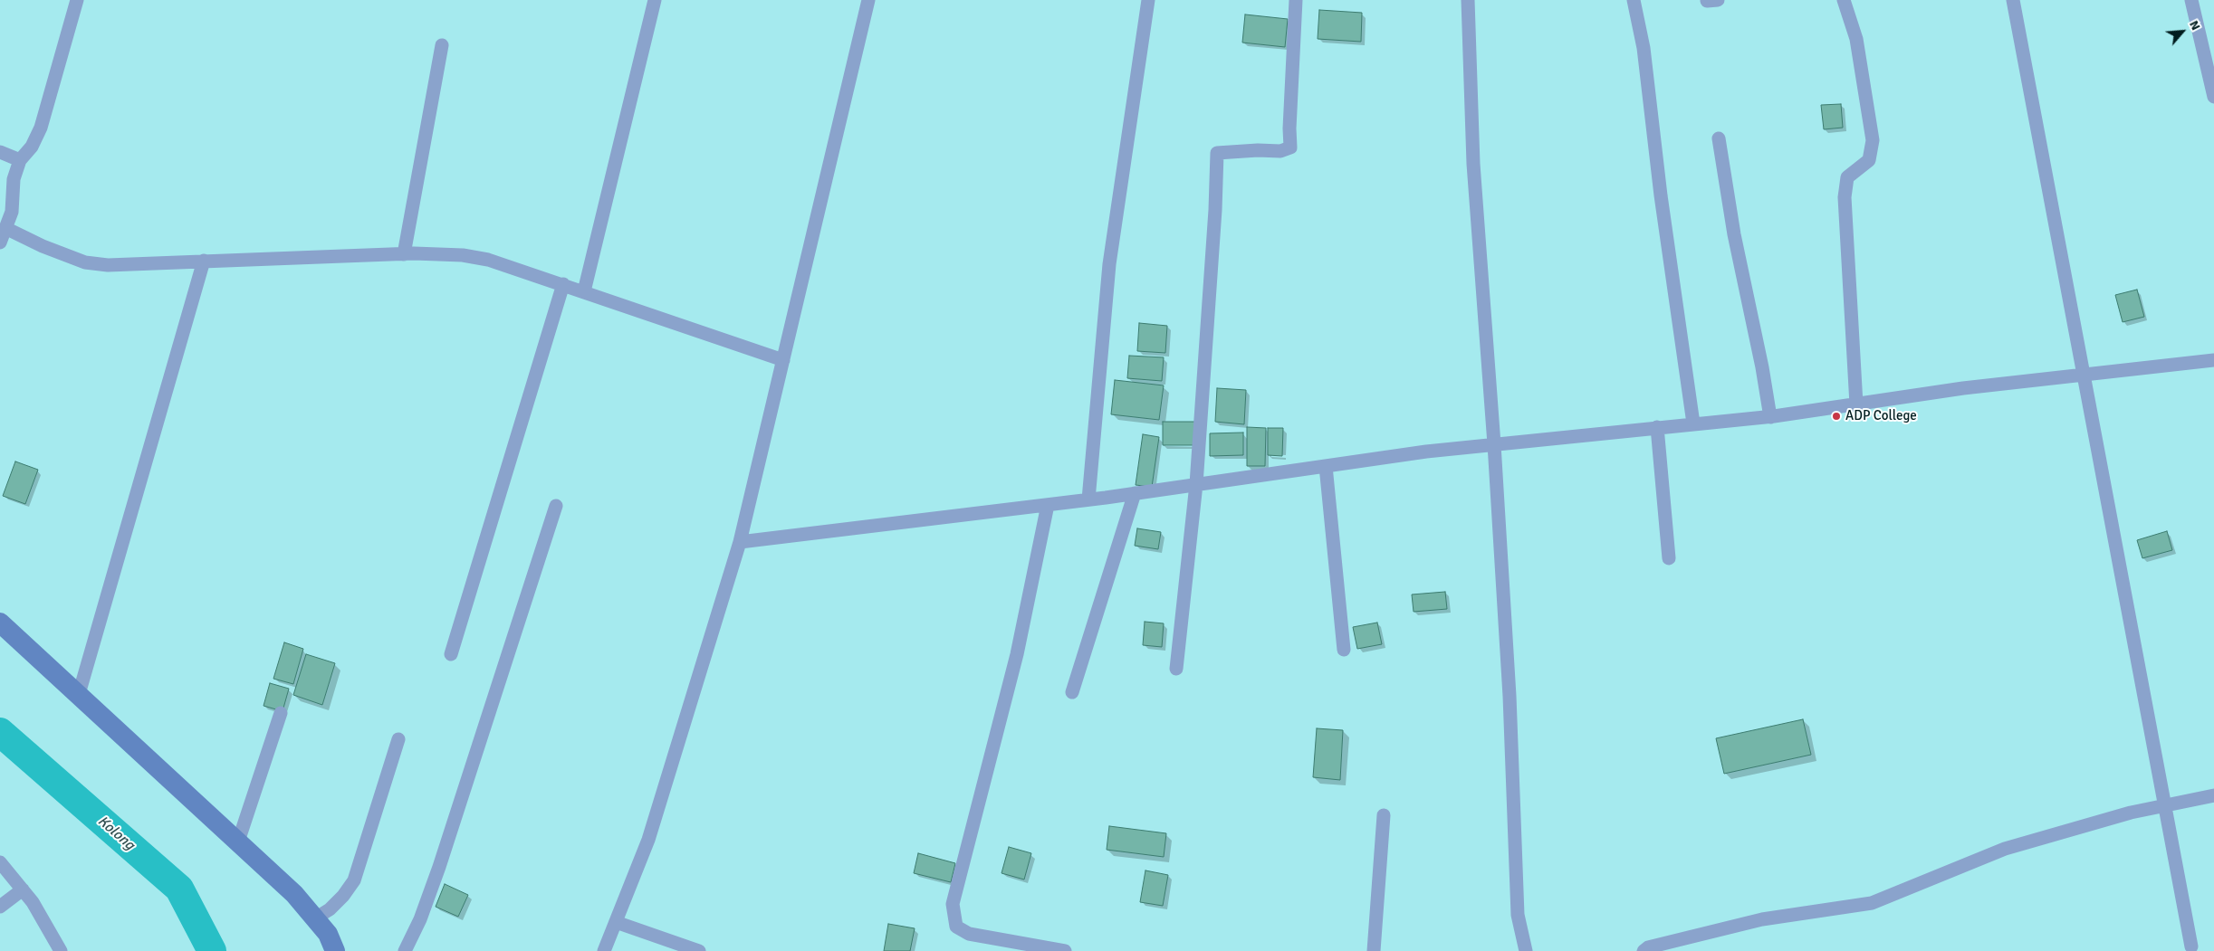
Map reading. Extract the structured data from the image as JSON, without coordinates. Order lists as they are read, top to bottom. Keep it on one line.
{"water":["Kolong"],"places":["ADP College"],"north":"top right"}
